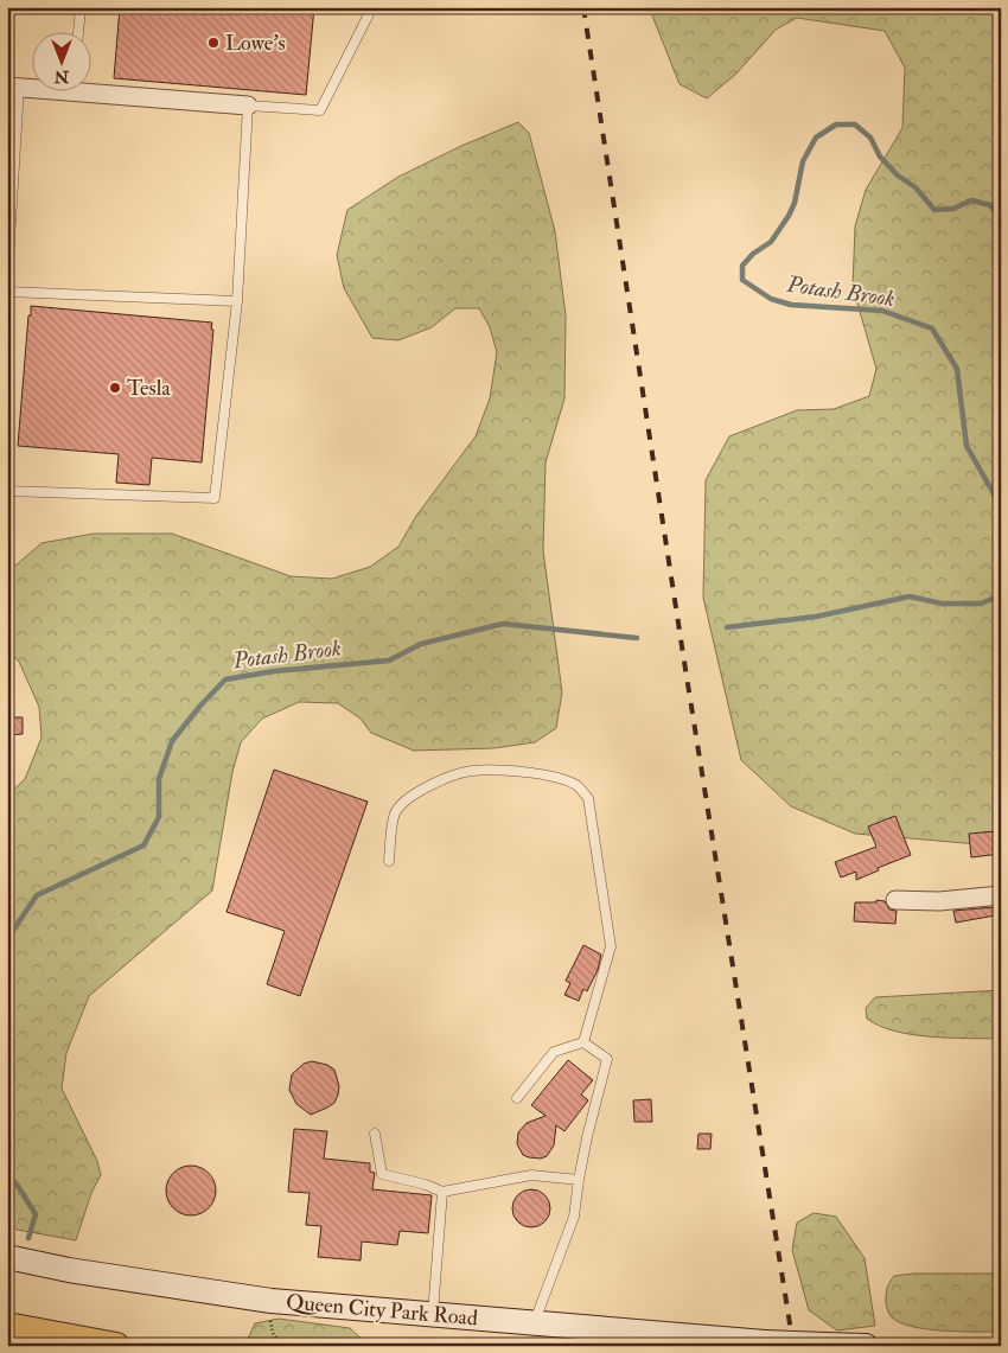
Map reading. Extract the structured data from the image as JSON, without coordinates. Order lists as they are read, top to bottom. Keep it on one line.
{"streets":{"street":["Queen City Park Road"]},"water":["Potash Brook"],"places":["Lowe's","Tesla"],"north":"bottom"}
